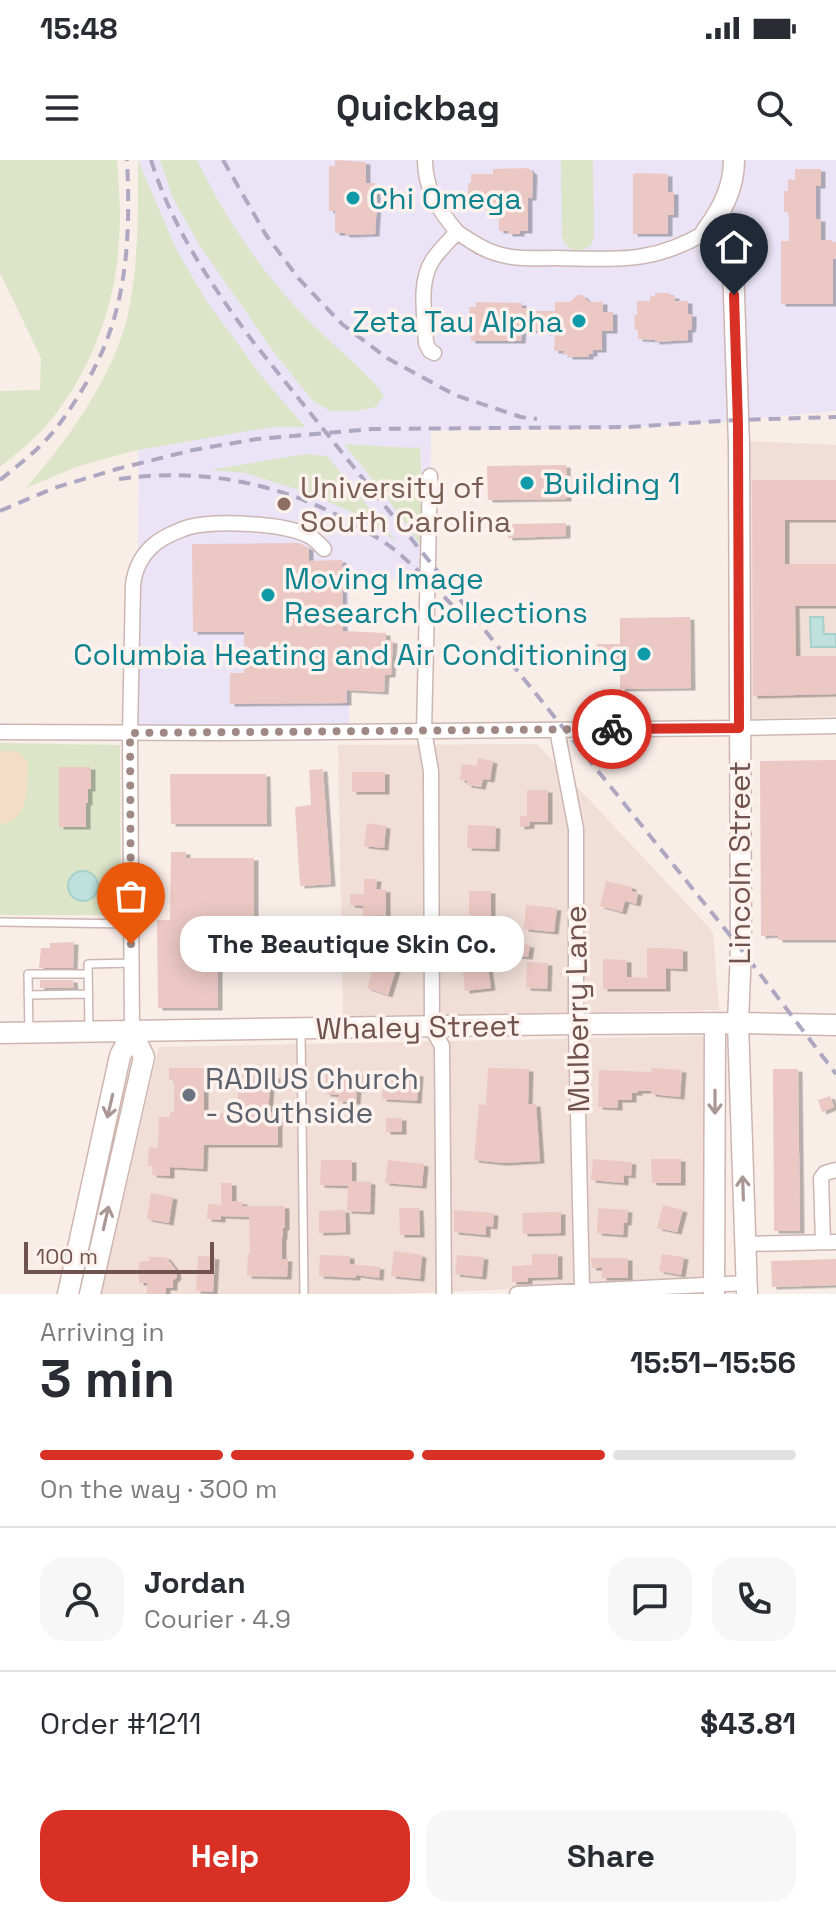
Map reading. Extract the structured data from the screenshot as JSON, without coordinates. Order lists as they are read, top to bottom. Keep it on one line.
{"streets":{"street":["Lincoln Street","Mulberry Lane","Whaley Street"]},"crossings":[["Lincoln Street","Whaley Street"],["Mulberry Lane","Whaley Street"]],"places":["Chi Omega","Zeta Tau Alpha","Building 1","University of South Carolina","Moving Image Research Collections","Columbia Heating and Air Conditioning","The Beautique Skin Co.","RADIUS Church - Southside"],"scale_bar":"100 m","page":{"status":"15:48","header":"Quickbag","bubble":"The Beautique Skin Co.","scale":"100 m","heading":["3 min","Arriving in","15:51–15:56"],"panel":["Jordan","Courier · 4.9","Order #1211","$43.81"],"bar":"On the way · 300 m","buttons":["Help","Share"]}}
